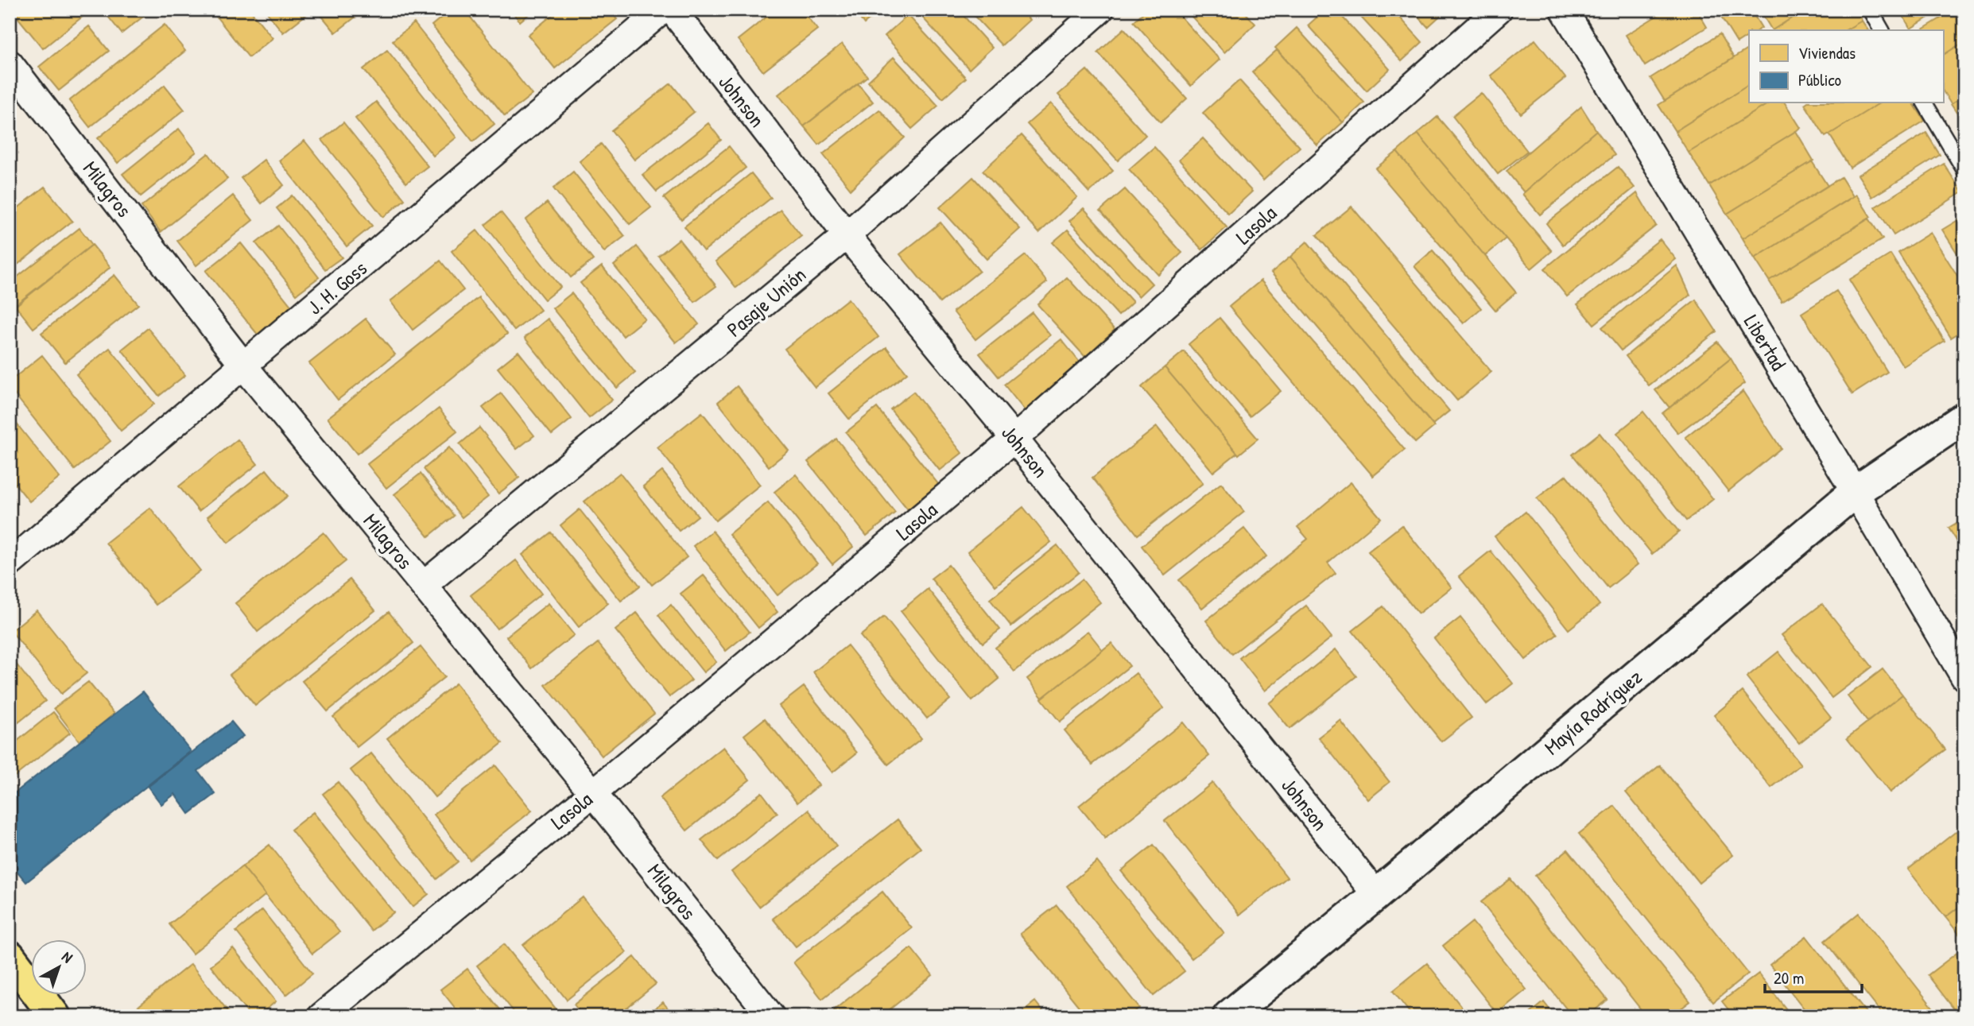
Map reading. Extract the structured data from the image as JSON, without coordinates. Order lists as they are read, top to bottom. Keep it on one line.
{"streets":{"main road":["Mayía Rodríguez"],"street":["Johnson","Milagros","Lasola","J. H. Goss","Pasaje Unión","Libertad"]},"crossings":[["Johnson","Lasola"],["Johnson","Pasaje Unión"],["Johnson","Mayía Rodríguez"],["Milagros","Lasola"],["Milagros","J. H. Goss"],["Milagros","Pasaje Unión"],["Libertad","Mayía Rodríguez"]],"legend":["Viviendas","Público"],"scale_bar":"20 m","north":"top right"}
